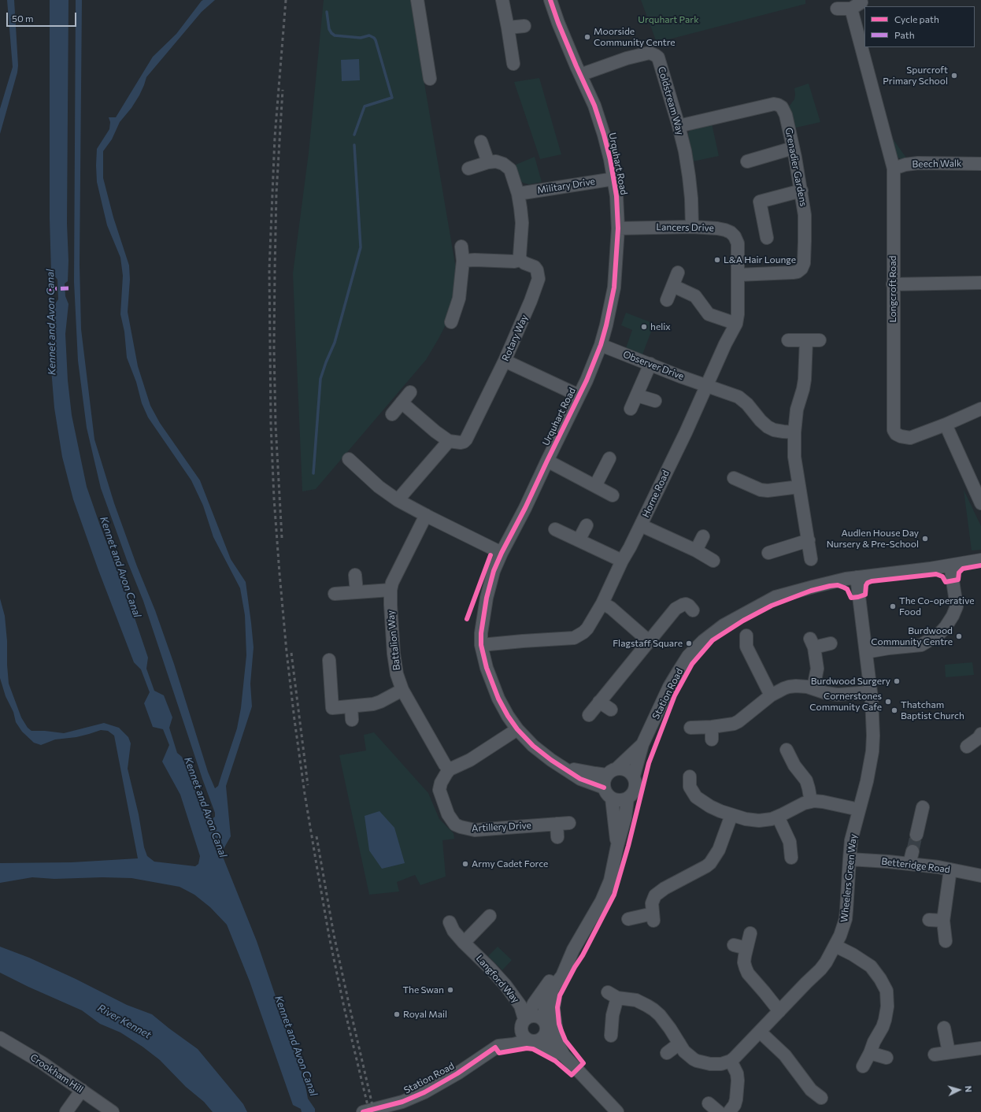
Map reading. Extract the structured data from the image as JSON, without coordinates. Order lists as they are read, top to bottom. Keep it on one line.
{"streets":{"street":["Coldstream Way","Urquhart Road","Beech Walk","Grenadier Gardens","Military Drive","Lancers Drive","Longcroft Road","Rotary Way","Observer Drive","Horne Road","Battalion Way","Station Road","Artillery Drive","Betteridge Road","Wheelers Green Way","Langford Way","Crookham Hill"]},"crossings":[["Coldstream Way","Urquhart Road"],["Coldstream Way","Grenadier Gardens"],["Coldstream Way","Lancers Drive"],["Urquhart Road","Military Drive"],["Urquhart Road","Lancers Drive"],["Urquhart Road","Observer Drive"],["Urquhart Road","Horne Road"],["Urquhart Road","Station Road"],["Beech Walk","Longcroft Road"],["Grenadier Gardens","Horne Road"],["Lancers Drive","Horne Road"],["Observer Drive","Horne Road"],["Battalion Way","Artillery Drive"],["Station Road","Wheelers Green Way"],["Station Road","Langford Way"],["Betteridge Road","Wheelers Green Way"]],"water":["Kennet and Avon Canal","River Kennet"],"parks":["Urquhart Park"],"places":["Moorside Community Centre","Spurcroft Primary School","L&A Hair Lounge","helix","Audlen House Day Nursery & Pre-School","The Co-operative Food","Burdwood Community Centre","Flagstaff Square","Burdwood Surgery","Cornerstones Community Cafe","Thatcham Baptist Church","Army Cadet Force","The Swan","Royal Mail"],"legend":["Cycle path","Path"],"scale_bar":"50 m","north":"right"}
